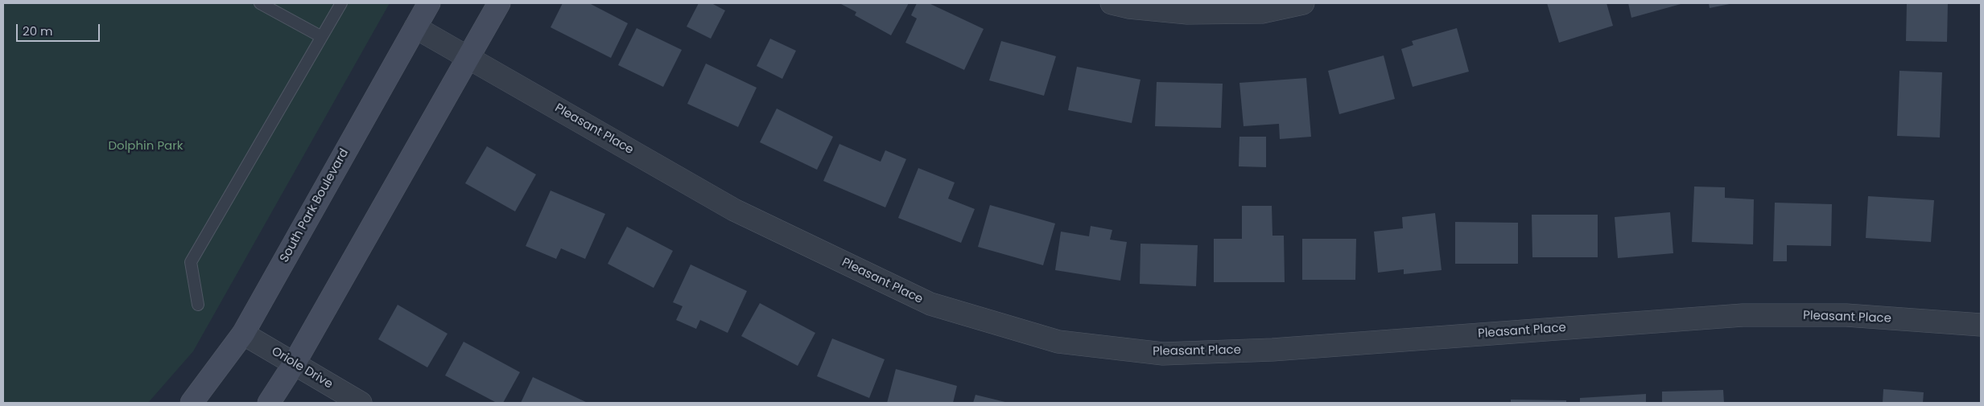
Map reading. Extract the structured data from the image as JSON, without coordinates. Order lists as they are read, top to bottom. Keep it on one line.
{"streets":{"street":["Pleasant Place","South Park Boulevard","Oriole Drive"]},"crossings":[["Pleasant Place","South Park Boulevard"],["South Park Boulevard","Oriole Drive"]],"parks":["Dolphin Park"],"scale_bar":"20 m"}
